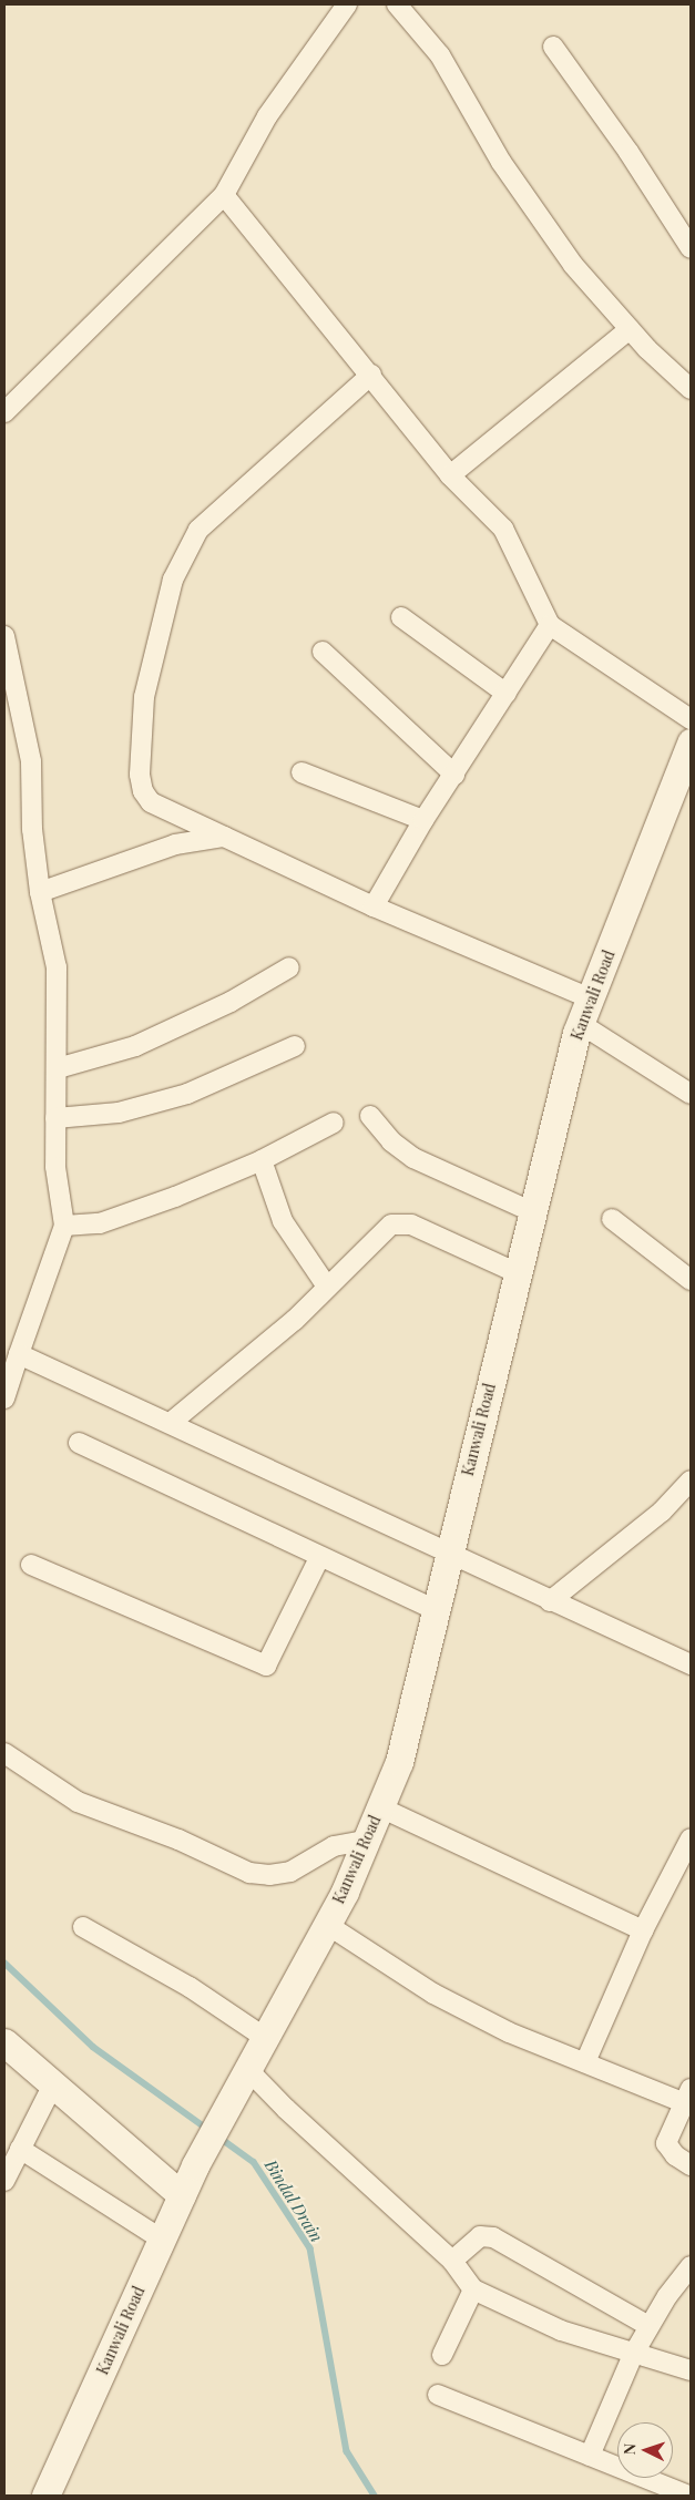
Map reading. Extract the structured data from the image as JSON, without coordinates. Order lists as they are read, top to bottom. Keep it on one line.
{"streets":{"street":["Kanwali Road"]},"water":["Bindal Drain"],"north":"left"}
